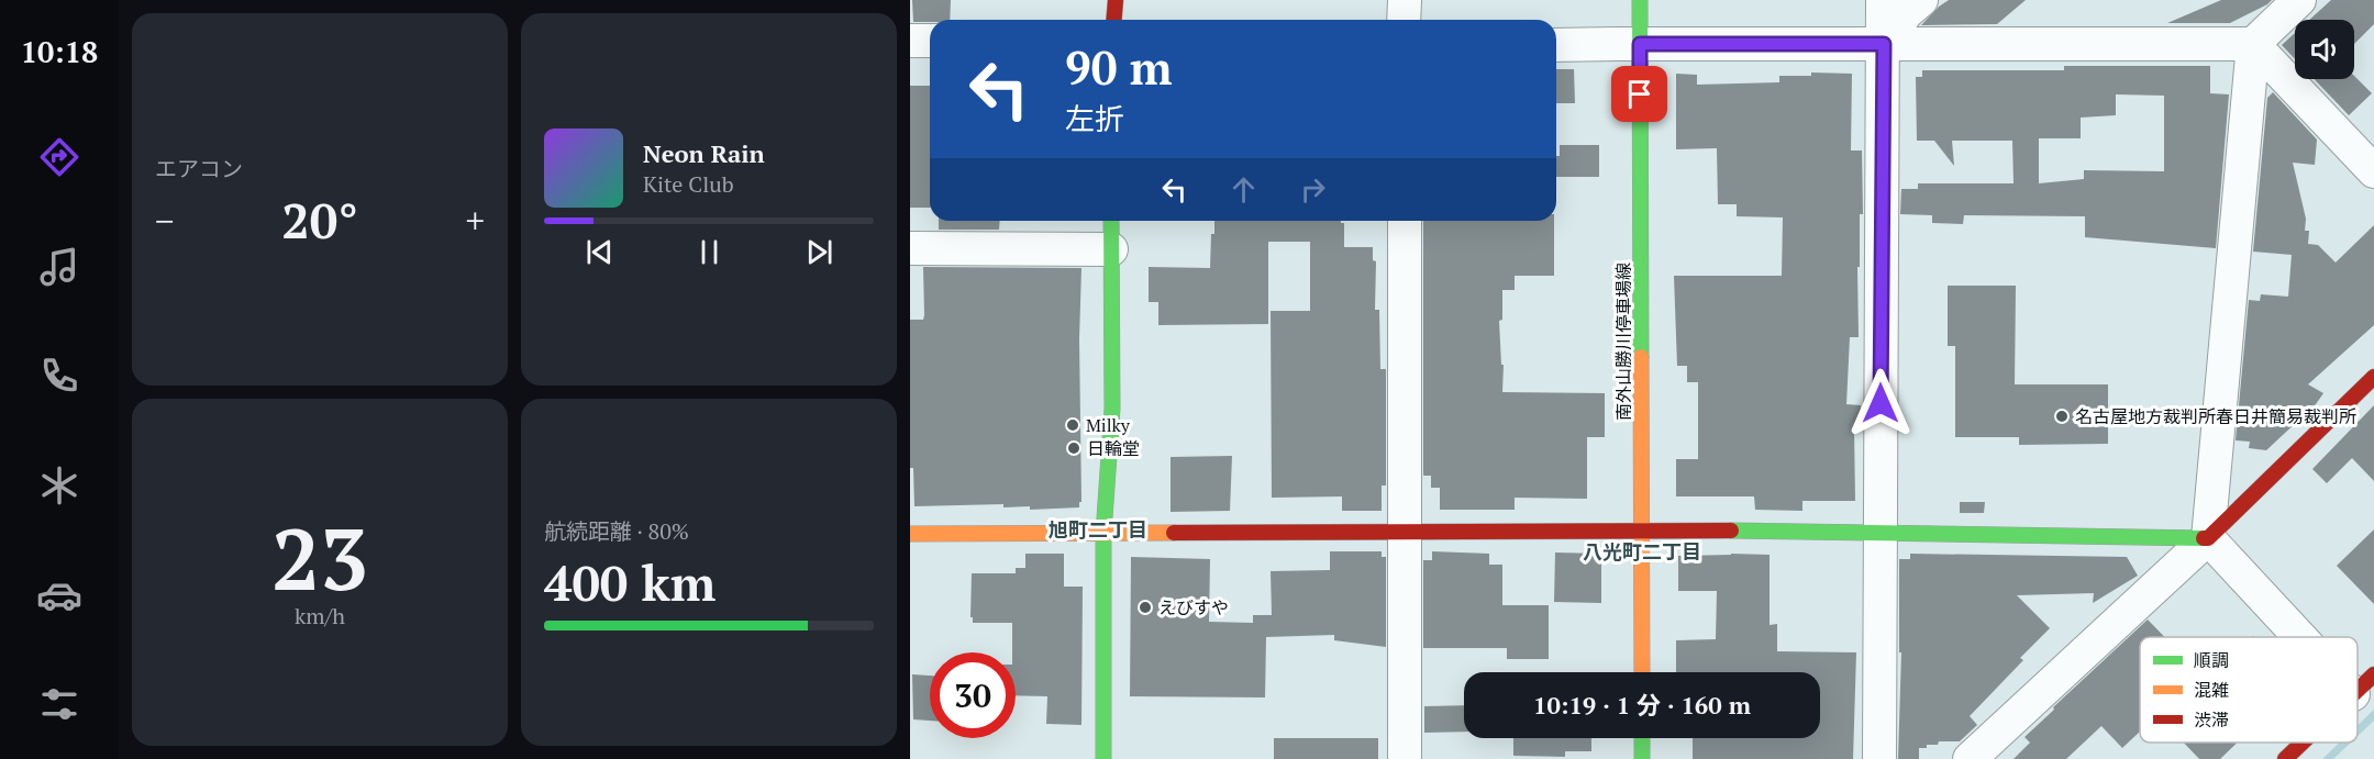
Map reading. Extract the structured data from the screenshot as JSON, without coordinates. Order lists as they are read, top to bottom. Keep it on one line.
{"streets":{"main road":["南外山勝川停車場線"]},"districts":["旭町二丁目","八光町二丁目"],"places":["名古屋地方裁判所春日井簡易裁判所","Milky","日輪堂","えびすや"],"legend":["順調","混雑","渋滞"],"page":{"tabs":"10:18","tile":["エアコン",["23","km/h"],["航続距離 · 80%","400 km"]],"turn":["90 m","左折"],"song":["Neon Rain","Kite Club"],"heat":["−","20°","+"],"limit":"30","trip":"10:19 · 1 分 · 160 m"}}
